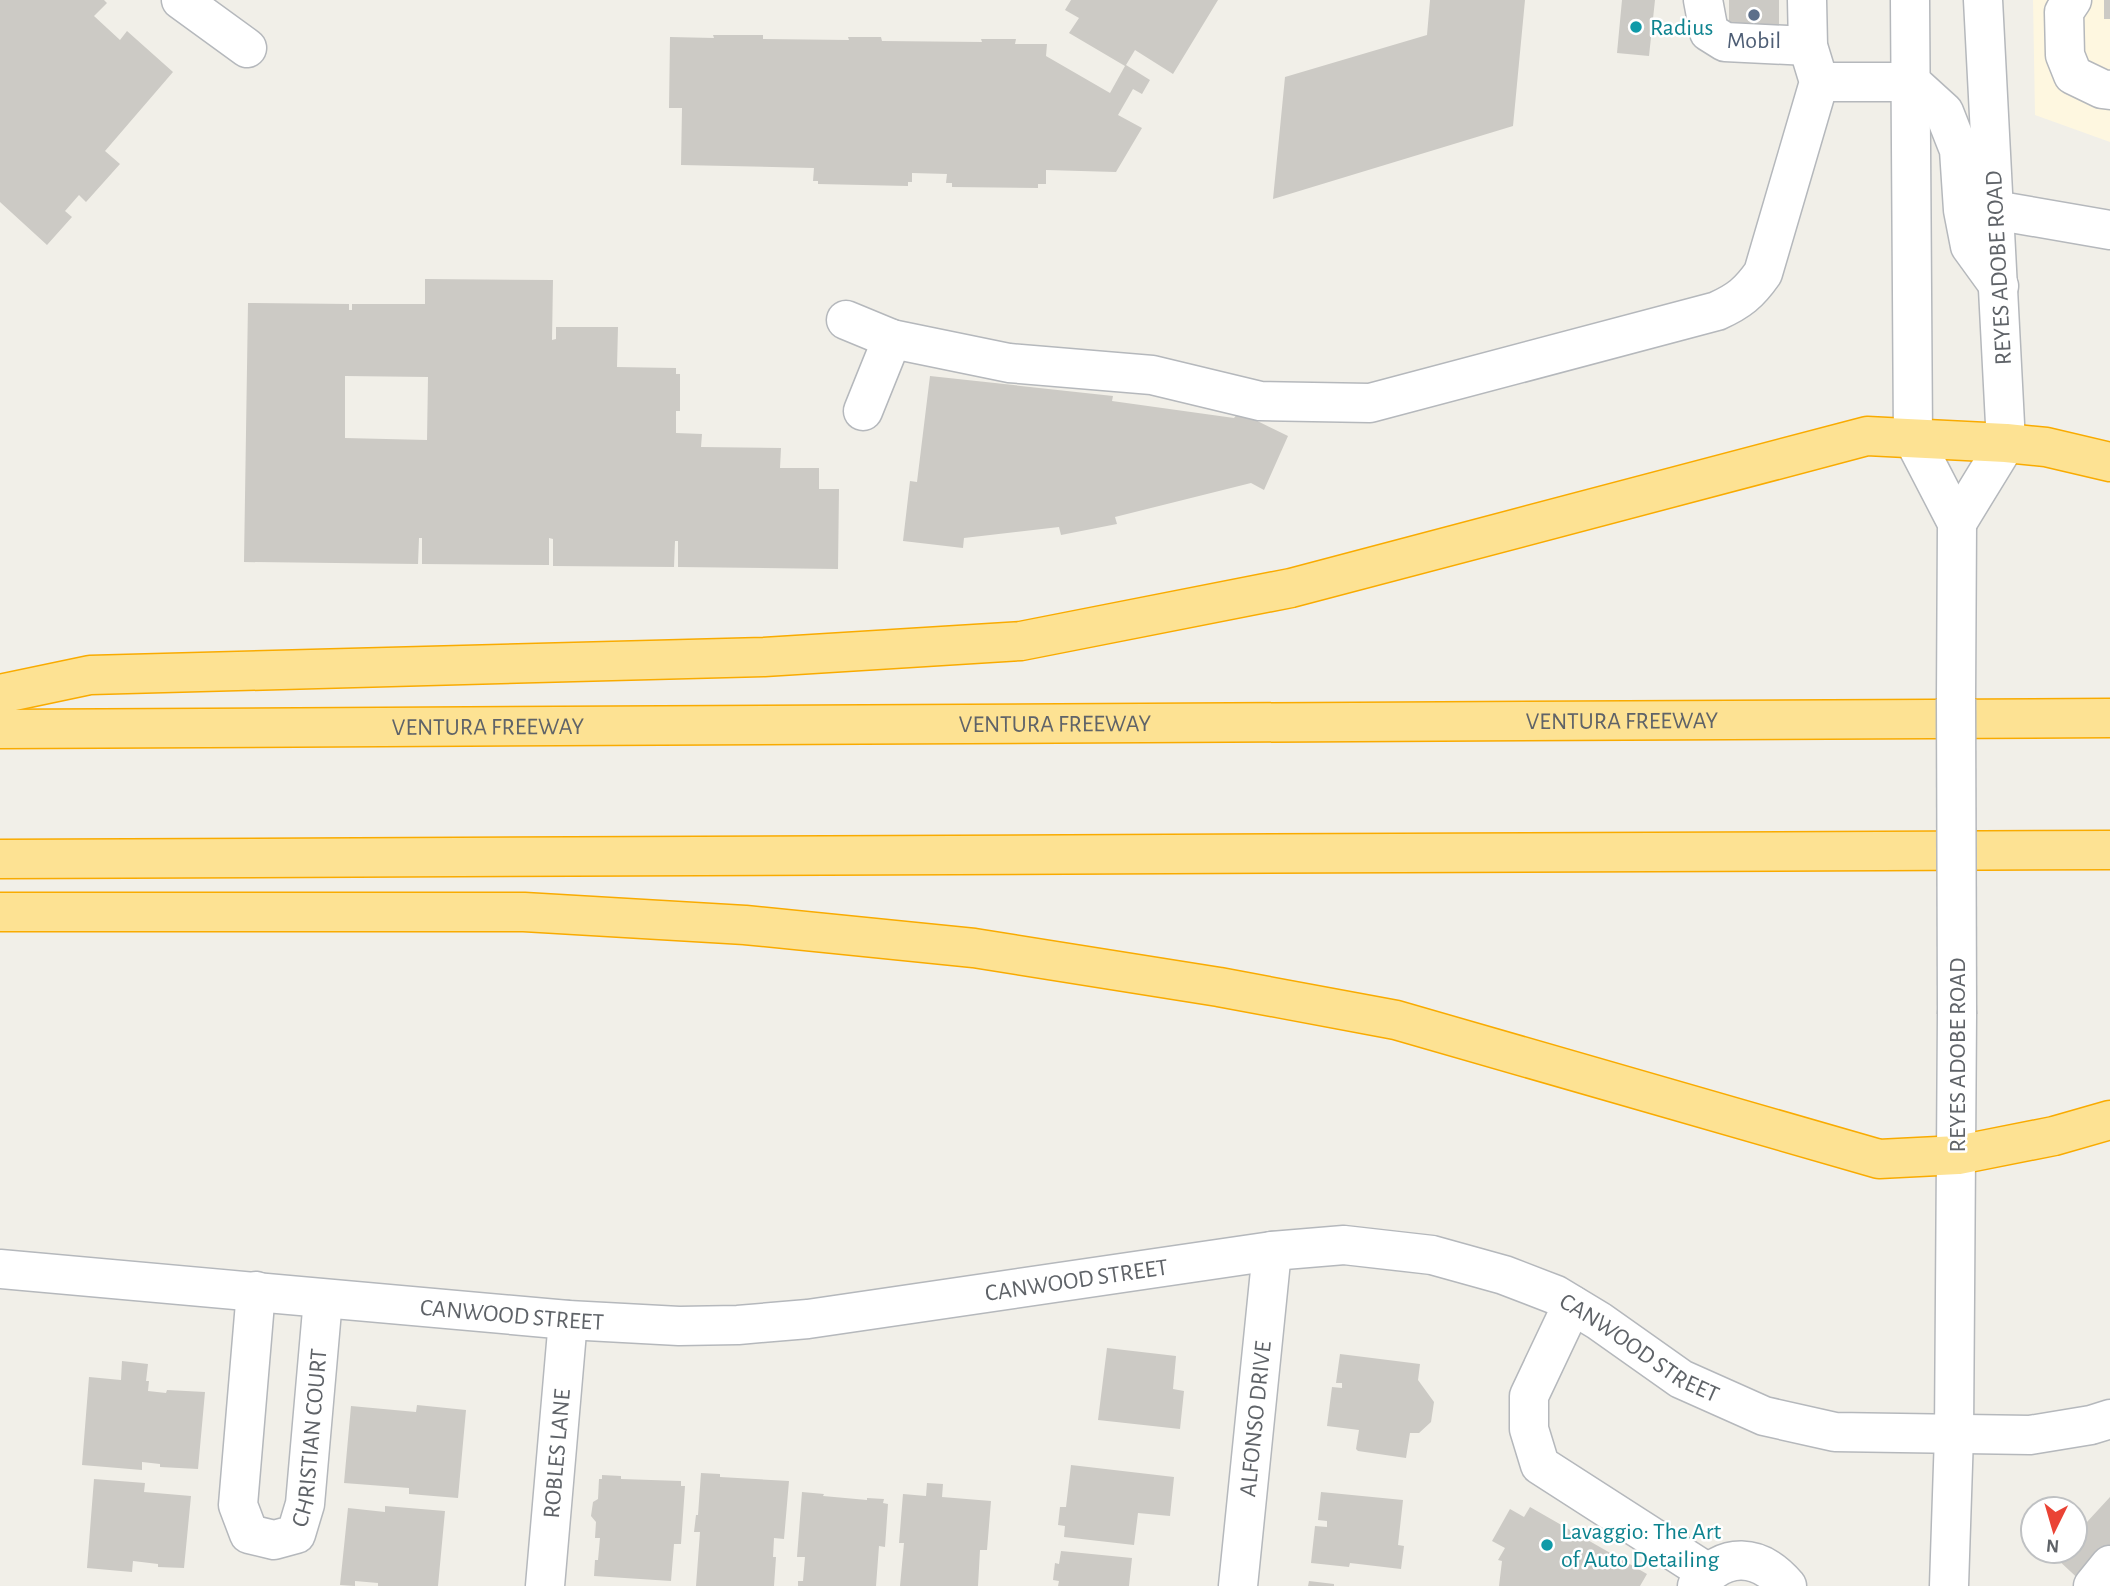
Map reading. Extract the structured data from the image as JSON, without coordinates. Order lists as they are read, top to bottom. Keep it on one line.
{"streets":{"highway":["VENTURA FREEWAY"],"street":["REYES ADOBE ROAD","CANWOOD STREET","ALFONSO DRIVE","CHRISTIAN COURT","ROBLES LANE"]},"crossings":[["REYES ADOBE ROAD","CANWOOD STREET"],["CANWOOD STREET","ALFONSO DRIVE"],["CANWOOD STREET","CHRISTIAN COURT"],["CANWOOD STREET","ROBLES LANE"]],"places":["Mobil","Radius","Lavaggio: The Art of Auto Detailing"],"north":"bottom"}
